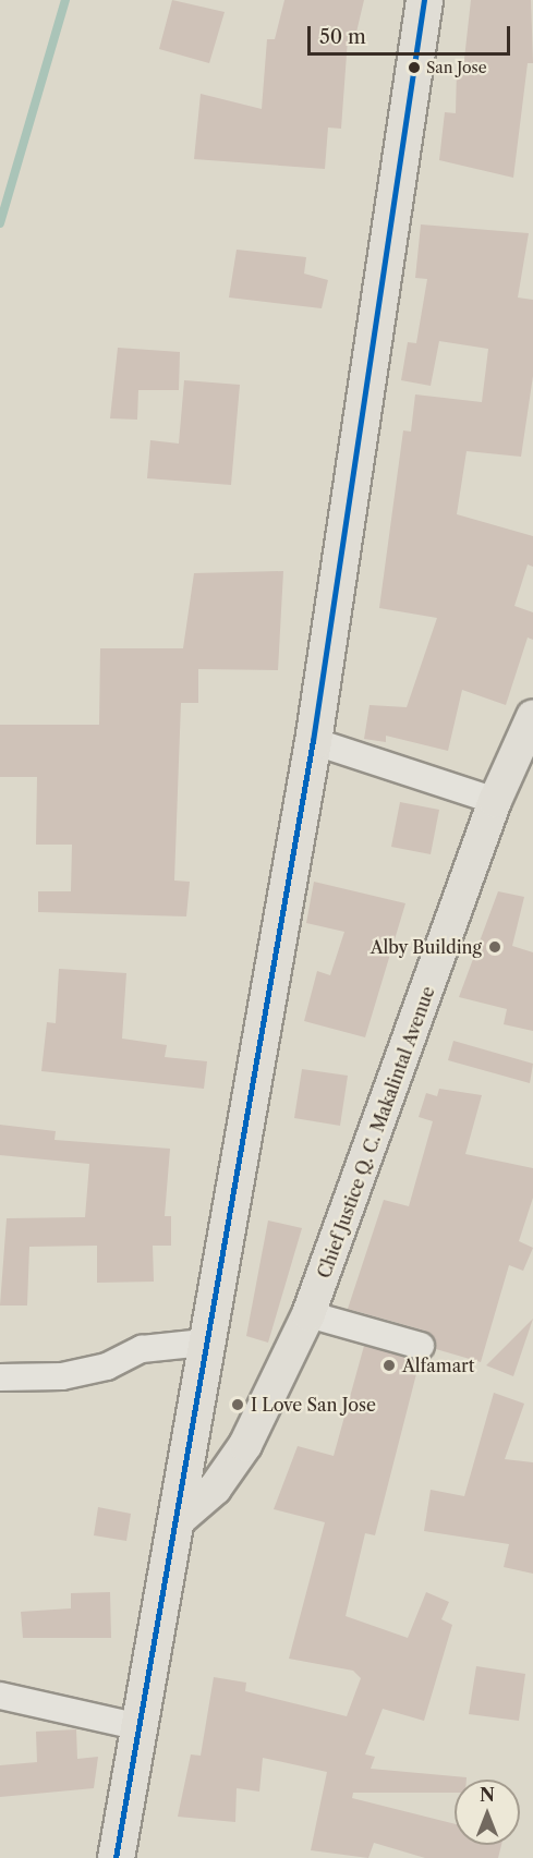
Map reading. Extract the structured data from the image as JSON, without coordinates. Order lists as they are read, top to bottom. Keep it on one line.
{"streets":{"main road":["Chief Justice Q. C. Makalintal Avenue"]},"places":["San Jose","Alby Building","Alfamart","I Love San Jose"],"scale_bar":"50 m","north":"top"}
